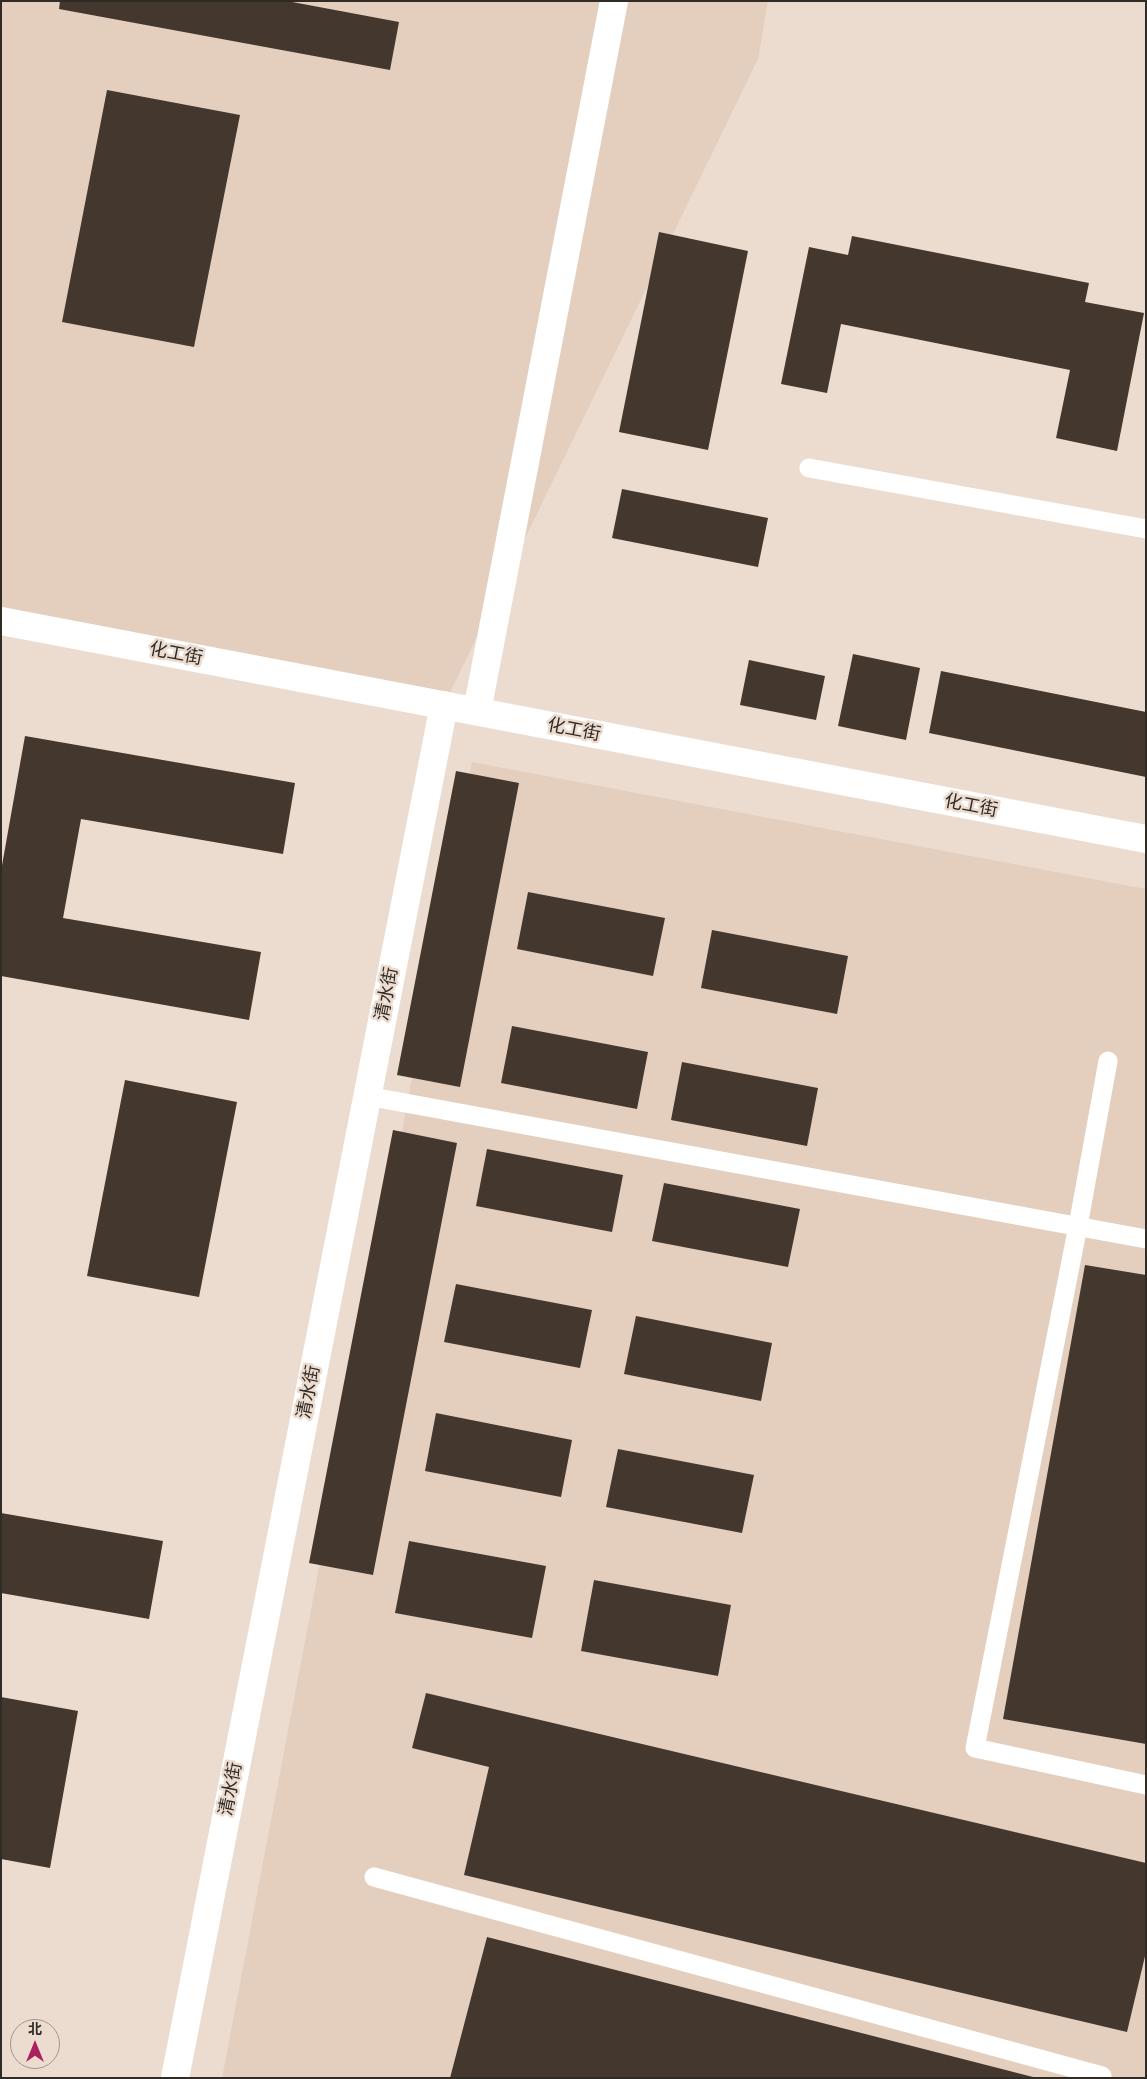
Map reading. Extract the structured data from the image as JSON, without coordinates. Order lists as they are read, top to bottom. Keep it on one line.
{"streets":{"street":["化工街","清水街"]},"crossings":[["化工街","清水街"]],"north":"top"}
